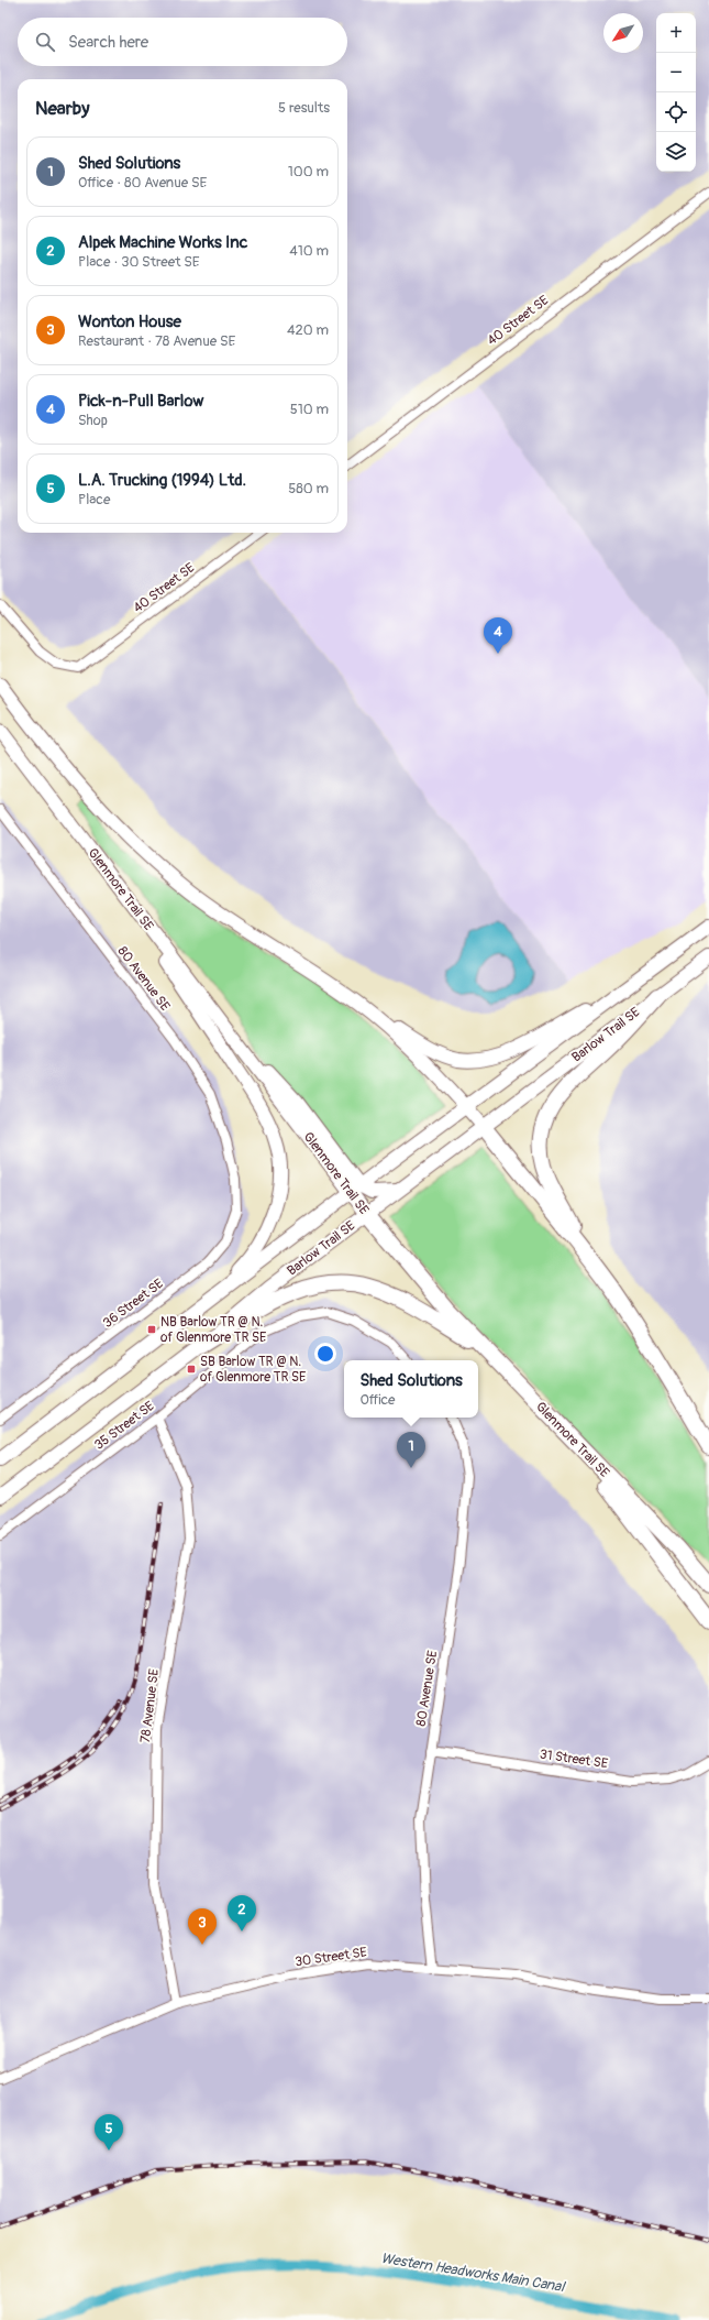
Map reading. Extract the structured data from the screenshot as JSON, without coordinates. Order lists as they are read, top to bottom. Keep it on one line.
{"streets":{"highway":["Glenmore Trail SE"],"main road":["Barlow Trail SE"],"street":["40 Street SE","80 Avenue SE","36 Street SE","35 Street SE","78 Avenue SE","31 Street SE","30 Street SE"]},"crossings":[["Glenmore Trail SE","Barlow Trail SE"],["80 Avenue SE","36 Street SE"],["80 Avenue SE","31 Street SE"],["80 Avenue SE","30 Street SE"],["35 Street SE","78 Avenue SE"],["78 Avenue SE","30 Street SE"]],"water":["Western Headworks Main Canal"],"places":{"transit":["NB Barlow TR @ N. of Glenmore TR SE","SB Barlow TR @ N. of Glenmore TR SE"]},"north":"bottom left","page":{"map_buttons":["+","−"],"search":"Search here","heading":["Nearby","5 results"],"list":[{"mark":"1","name":"Shed Solutions","note":"Office · 80 Avenue SE","value":"100 m"},{"mark":"2","name":"Alpek Machine Works Inc","note":"Place · 30 Street SE","value":"410 m"},{"mark":"3","name":"Wonton House","note":"Restaurant · 78 Avenue SE","value":"420 m"},{"mark":"4","name":"Pick-n-Pull Barlow","note":"Shop","value":"510 m"},{"mark":"5","name":"L.A. Trucking (1994) Ltd.","note":"Place","value":"580 m"}],"pins":["4","1","2","3","5"],"popup":["Shed Solutions","Office"]}}
